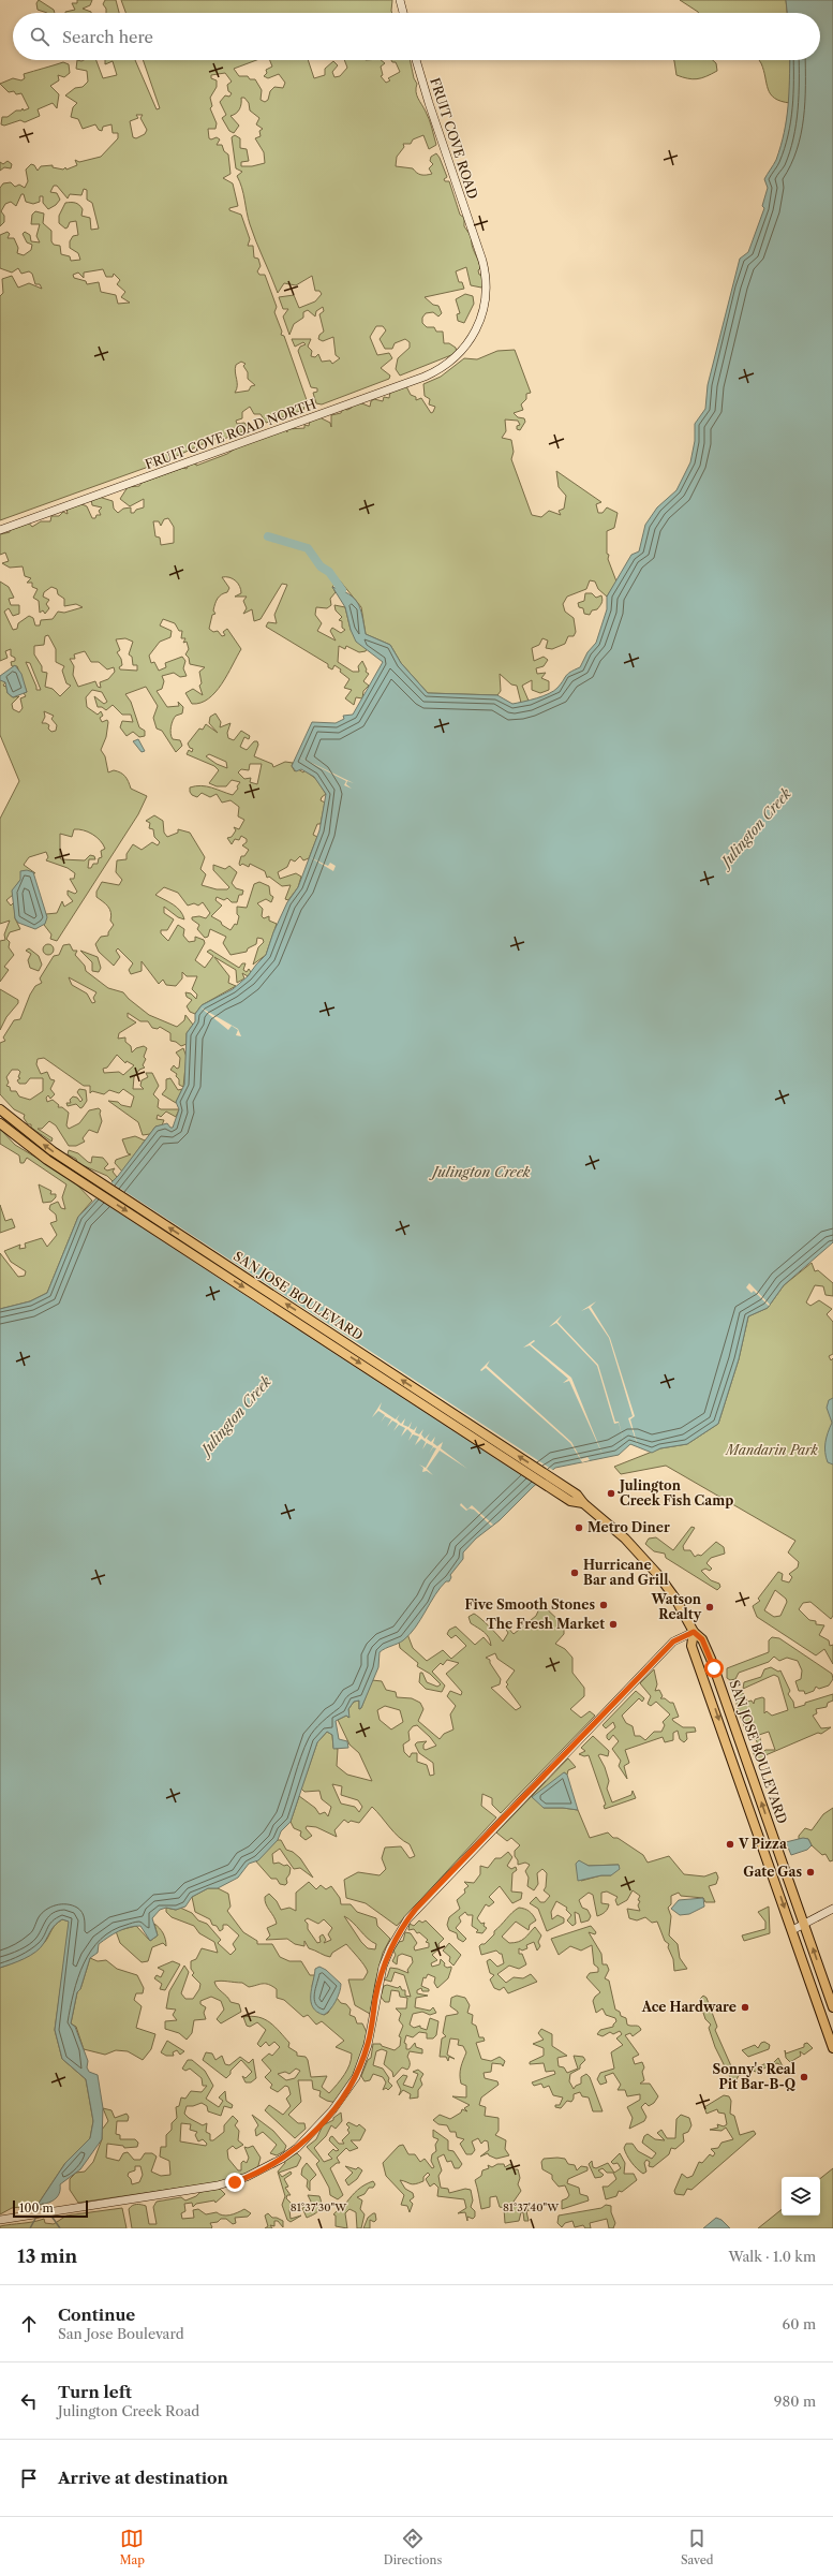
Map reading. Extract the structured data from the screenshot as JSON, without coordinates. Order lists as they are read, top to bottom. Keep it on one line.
{"streets":{"main road":["SAN JOSE BOULEVARD"],"street":["FRUIT COVE ROAD","FRUIT COVE ROAD NORTH"]},"crossings":[["FRUIT COVE ROAD","FRUIT COVE ROAD NORTH"]],"water":["Julington Creek"],"parks":["Mandarin Park"],"places":["Julington Creek Fish Camp","Metro Diner","Hurricane Bar and Grill","Five Smooth Stones","Watson Realty","The Fresh Market","V Pizza","Gate Gas","Ace Hardware","Sonny's Real Pit Bar-B-Q"],"scale_bar":"100 m","page":{"search":"Search here","scale":"100 m","heading":["13 min","Walk · 1.0 km"],"list":[["Continue","San Jose Boulevard","60 m"],["Turn left","Julington Creek Road","980 m"],"Arrive at destination"],"nav":["Map","Directions","Saved"]},"coordinates":["81°37'30\"W","81°37'40\"W"]}
